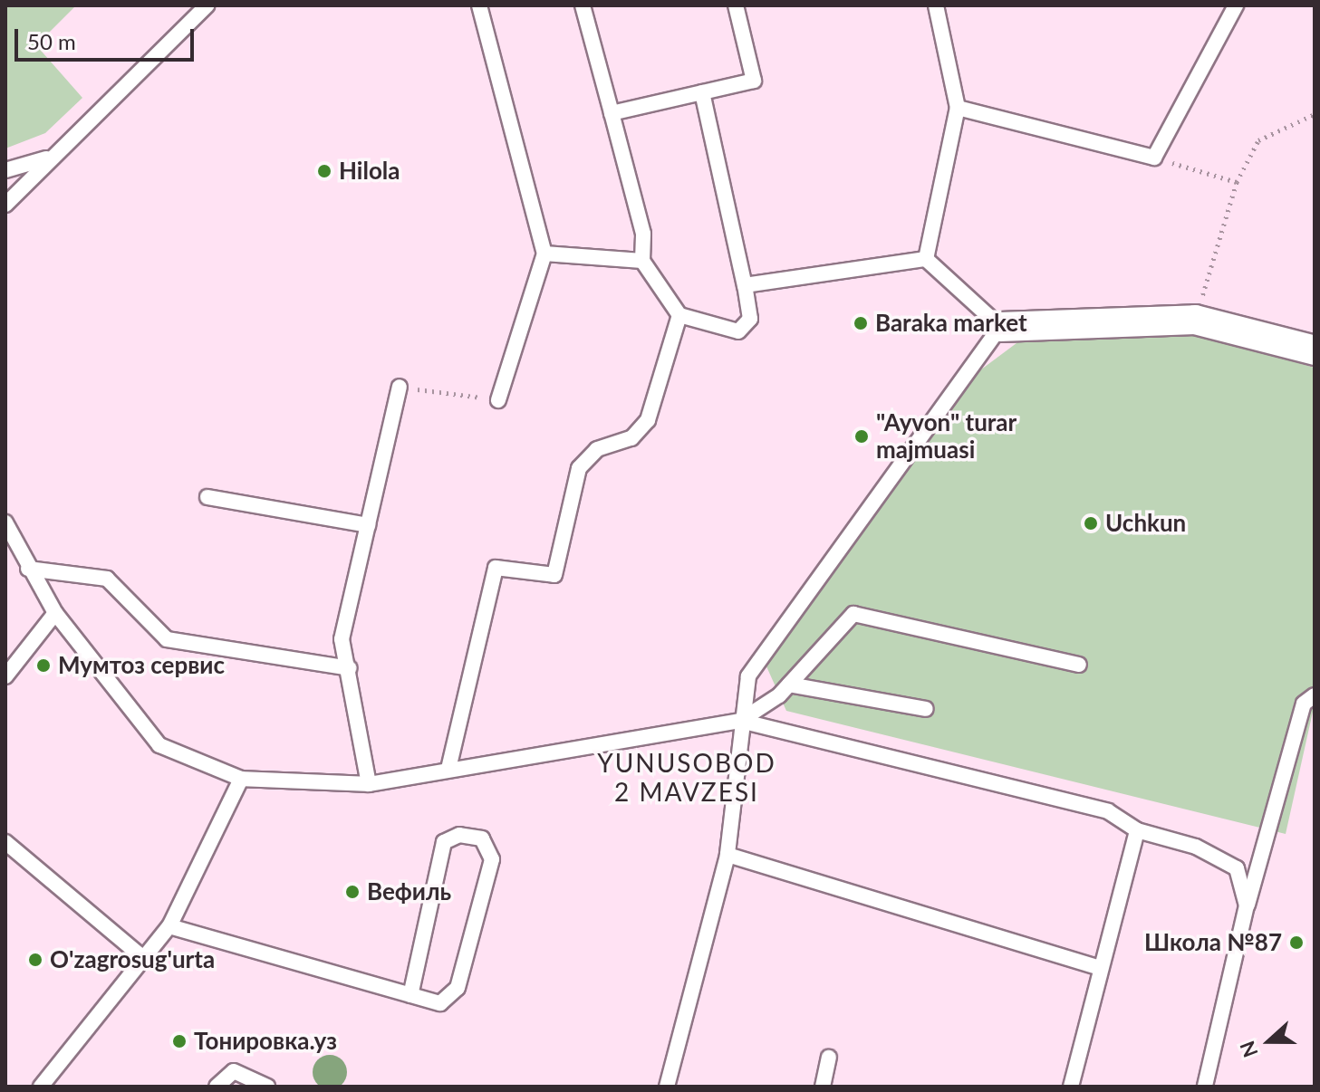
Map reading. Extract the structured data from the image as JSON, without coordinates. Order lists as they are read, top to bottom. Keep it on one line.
{"districts":["YUNUSOBOD 2 MAVZESI"],"places":["Hilola","Baraka market","\"Ayvon\" turar majmuasi","Uchkun","Мумтоз сервис","Вефиль","Школа №87","O'zagrosug'urta","Тонировка.уз"],"scale_bar":"50 m","north":"left"}
